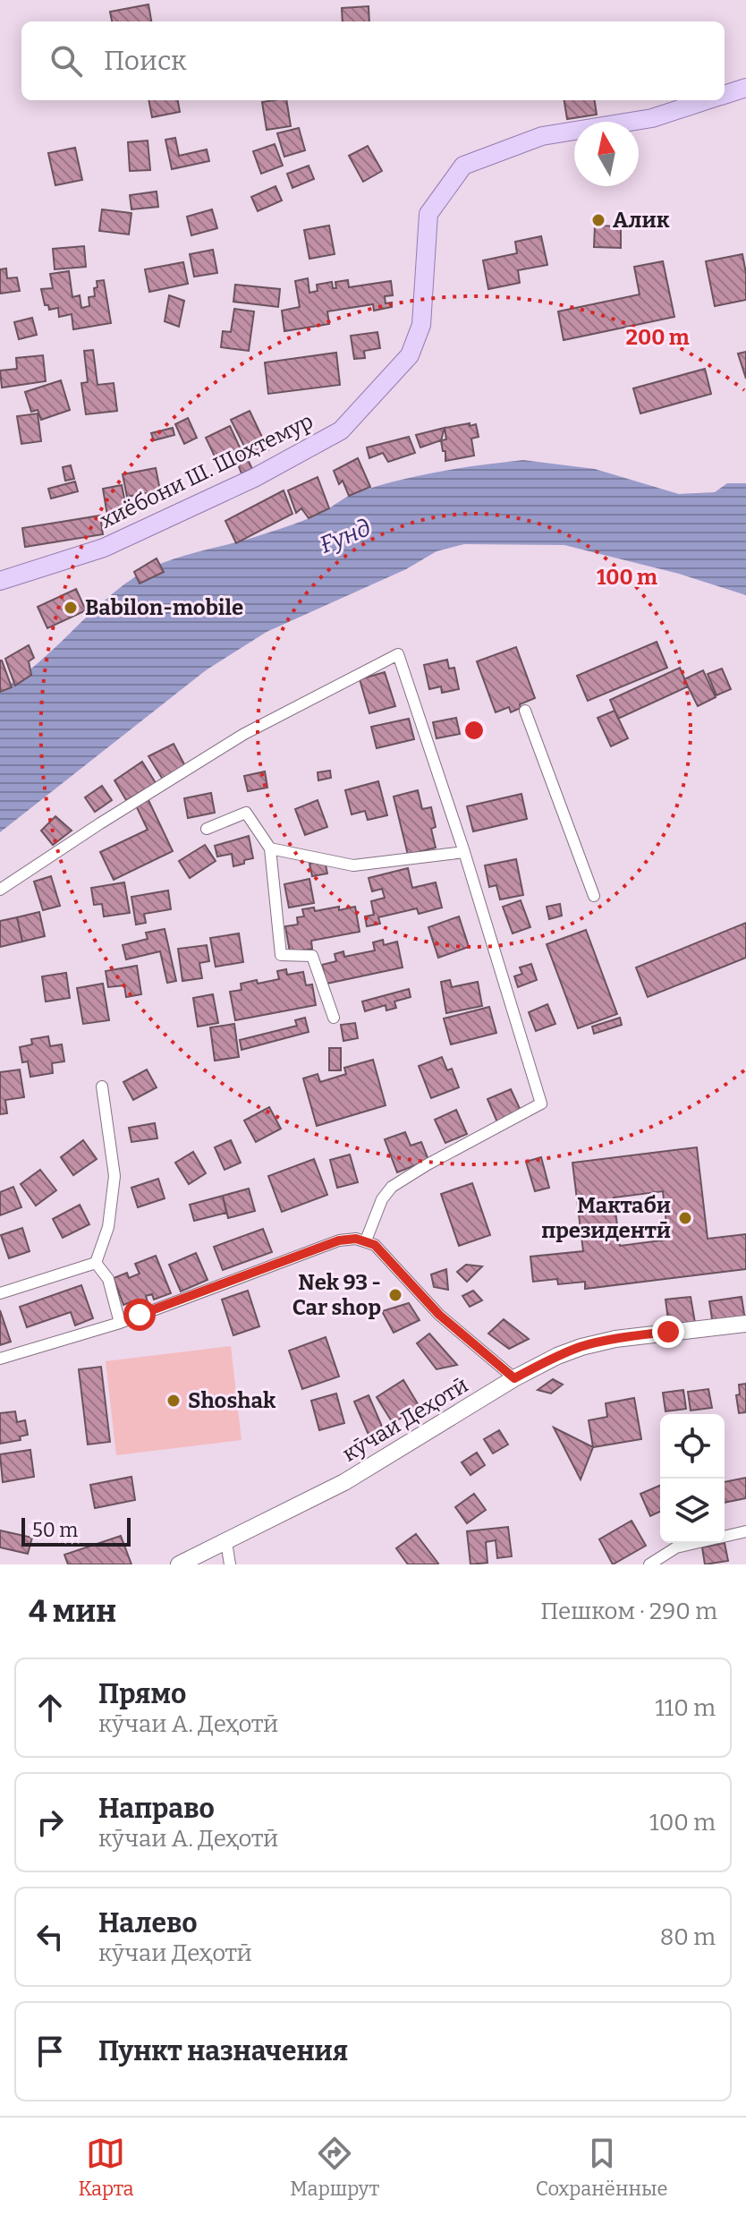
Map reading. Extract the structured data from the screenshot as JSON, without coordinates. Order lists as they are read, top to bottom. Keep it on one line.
{"streets":{"main road":["хиёбони Ш. Шоҳтемур","кӯчаи Деҳотӣ"]},"water":["Ғунд"],"places":["Алик","Babilon-mobile","Мактаби президентӣ","Nek 93 - Car shop","Shoshak"],"scale_bar":"50 m","north":"top","page":{"search":"Поиск","scale":"50 m","heading":["4 мин","Пешком · 290 m"],"list":[["Прямо","кӯчаи А. Деҳотӣ","110 m"],["Направо","кӯчаи А. Деҳотӣ","100 m"],["Налево","кӯчаи Деҳотӣ","80 m"],"Пункт назначения"],"nav":["Карта","Маршрут","Сохранённые"]},"rings":["200 m","100 m"]}
